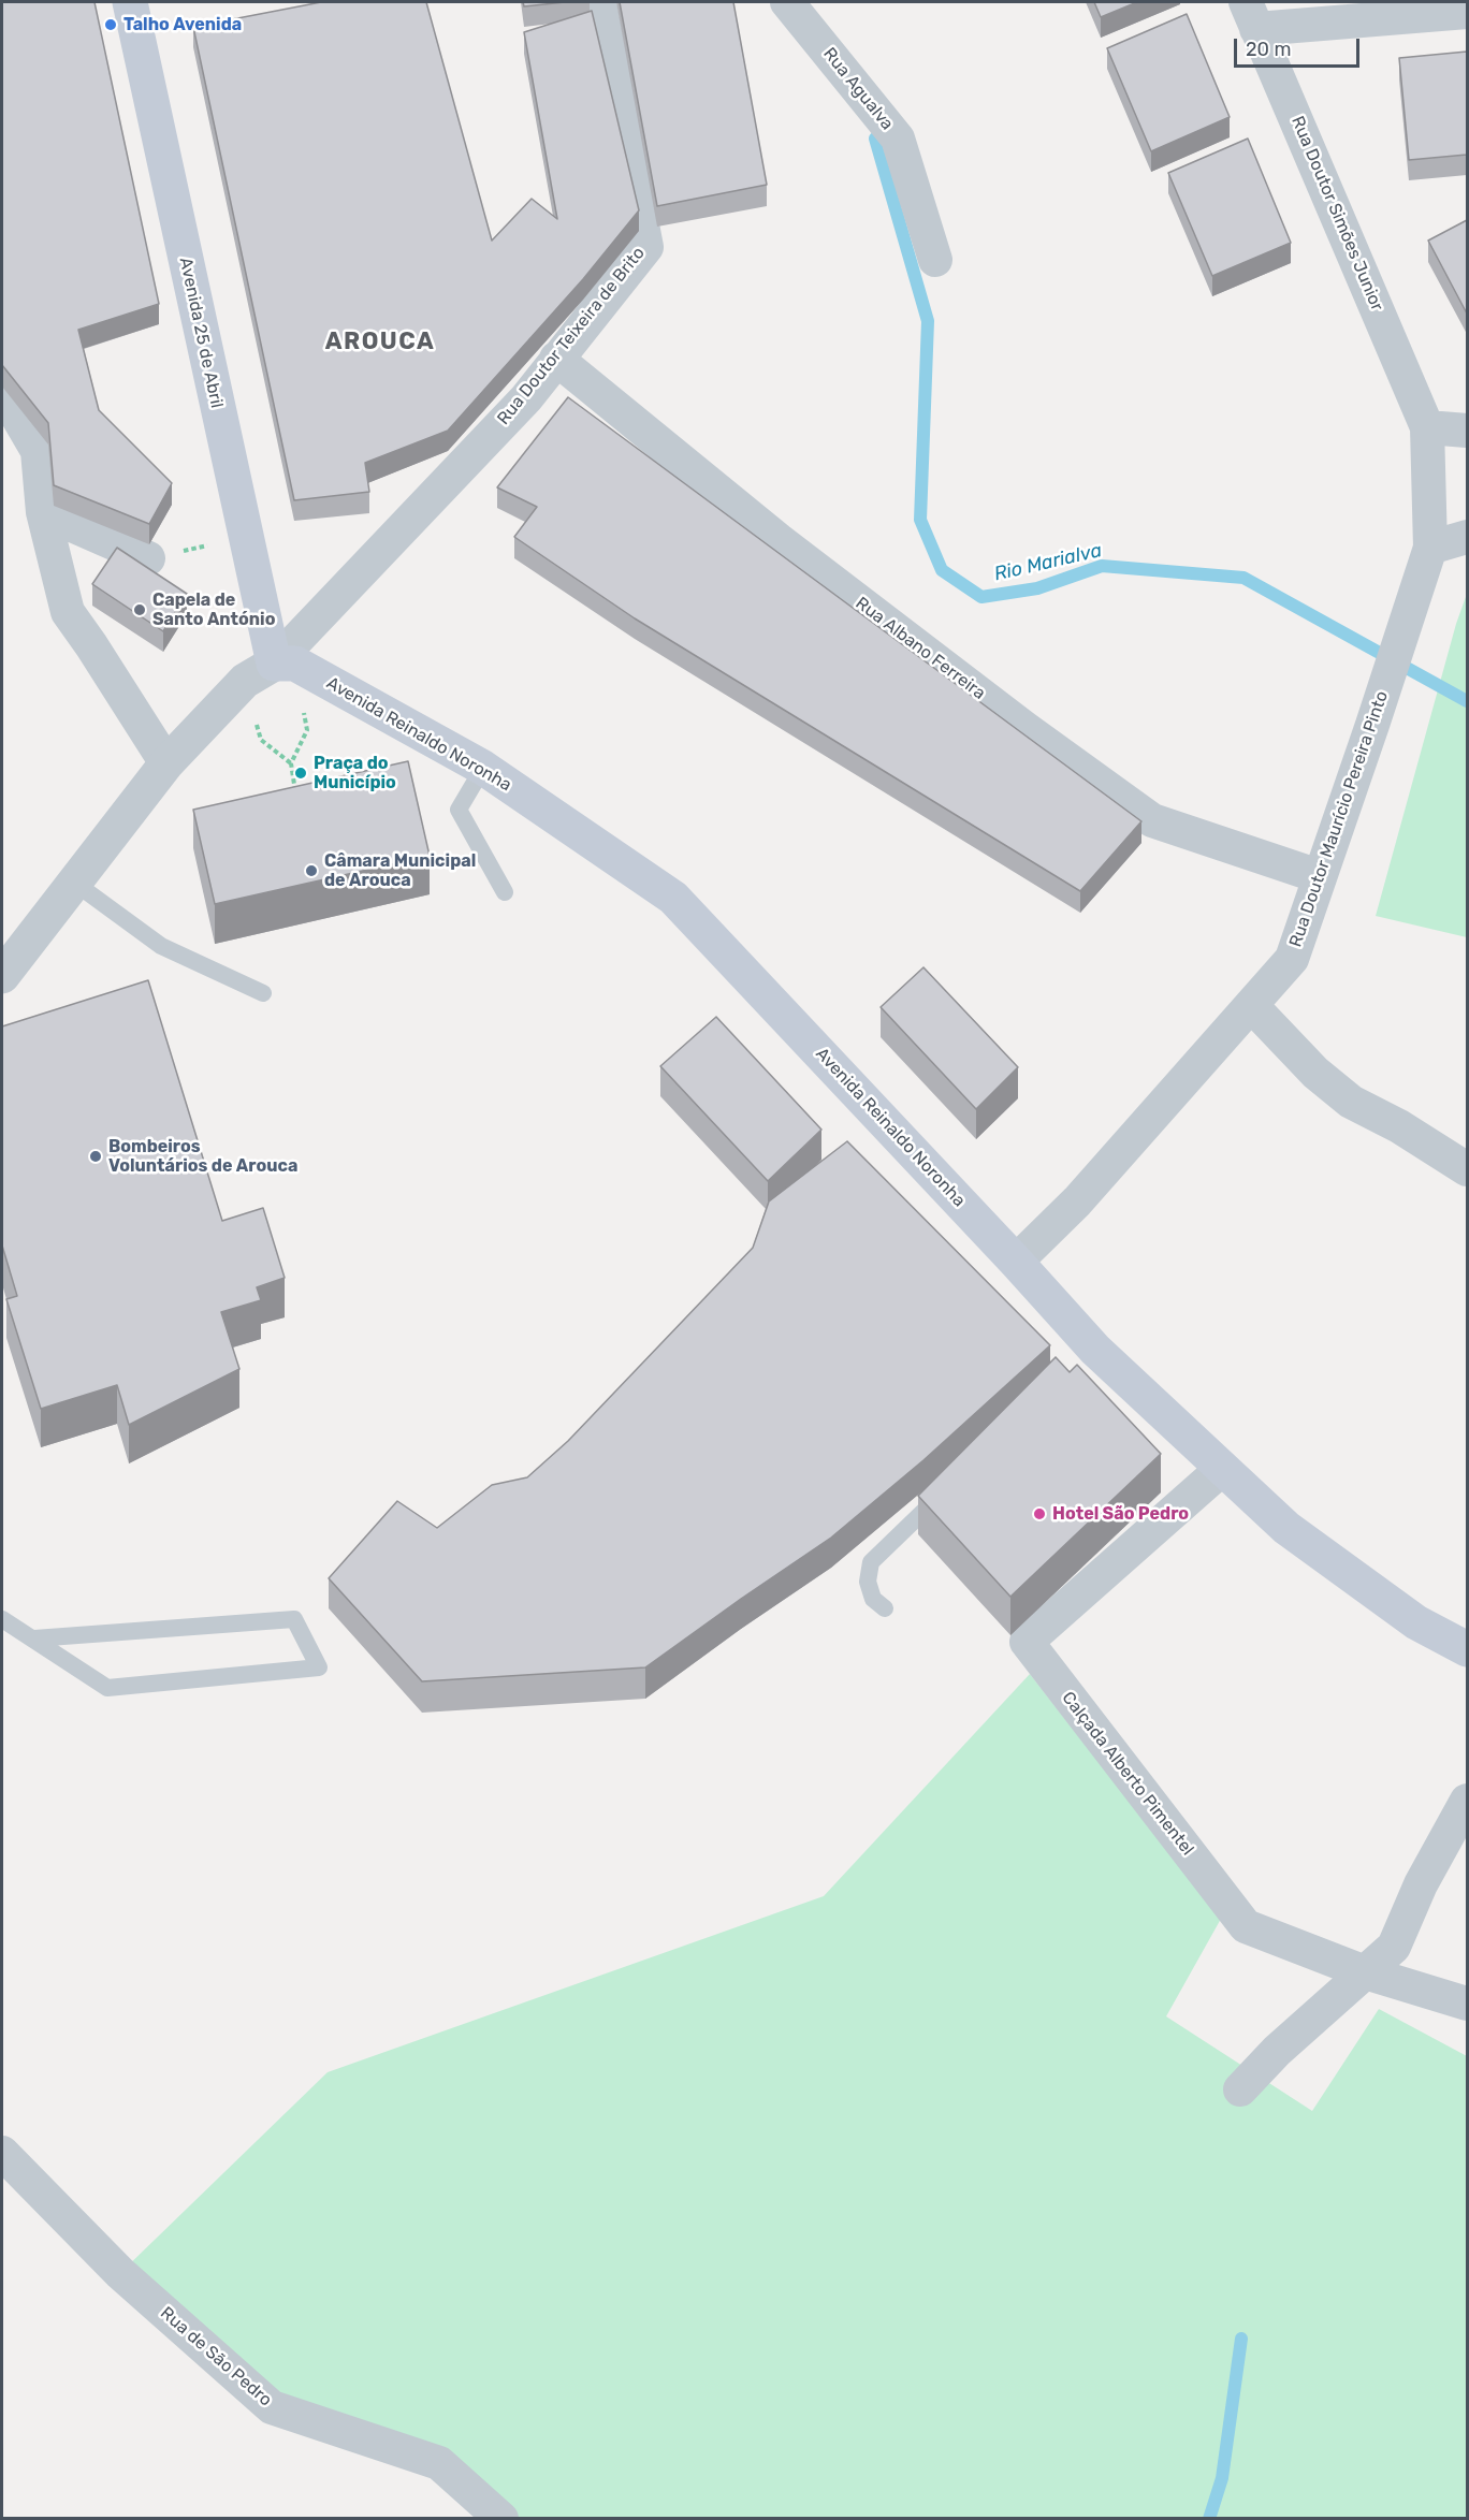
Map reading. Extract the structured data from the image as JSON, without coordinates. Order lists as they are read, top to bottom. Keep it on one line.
{"streets":{"main road":["Avenida 25 de Abril","Avenida Reinaldo Noronha"],"street":["Rua Agualva","Rua Doutor Simões Junior","Rua Doutor Teixeira de Brito","Rua Albano Ferreira","Rua Doutor Maurício Pereira Pinto","Calçada Alberto Pimentel","Rua de São Pedro"]},"crossings":[["Rua Doutor Simões Junior","Rua Doutor Maurício Pereira Pinto"],["Avenida 25 de Abril","Rua Doutor Teixeira de Brito"],["Avenida 25 de Abril","Avenida Reinaldo Noronha"],["Rua Doutor Teixeira de Brito","Rua Albano Ferreira"],["Rua Doutor Teixeira de Brito","Avenida Reinaldo Noronha"],["Rua Albano Ferreira","Rua Doutor Maurício Pereira Pinto"],["Avenida Reinaldo Noronha","Rua Doutor Maurício Pereira Pinto"],["Avenida Reinaldo Noronha","Calçada Alberto Pimentel"]],"districts":["AROUCA"],"water":["Rio Marialva"],"places":["Talho Avenida","Capela de Santo António","Praça do Município","Câmara Municipal de Arouca","Bombeiros Voluntários de Arouca","Hotel São Pedro"],"scale_bar":"20 m"}
